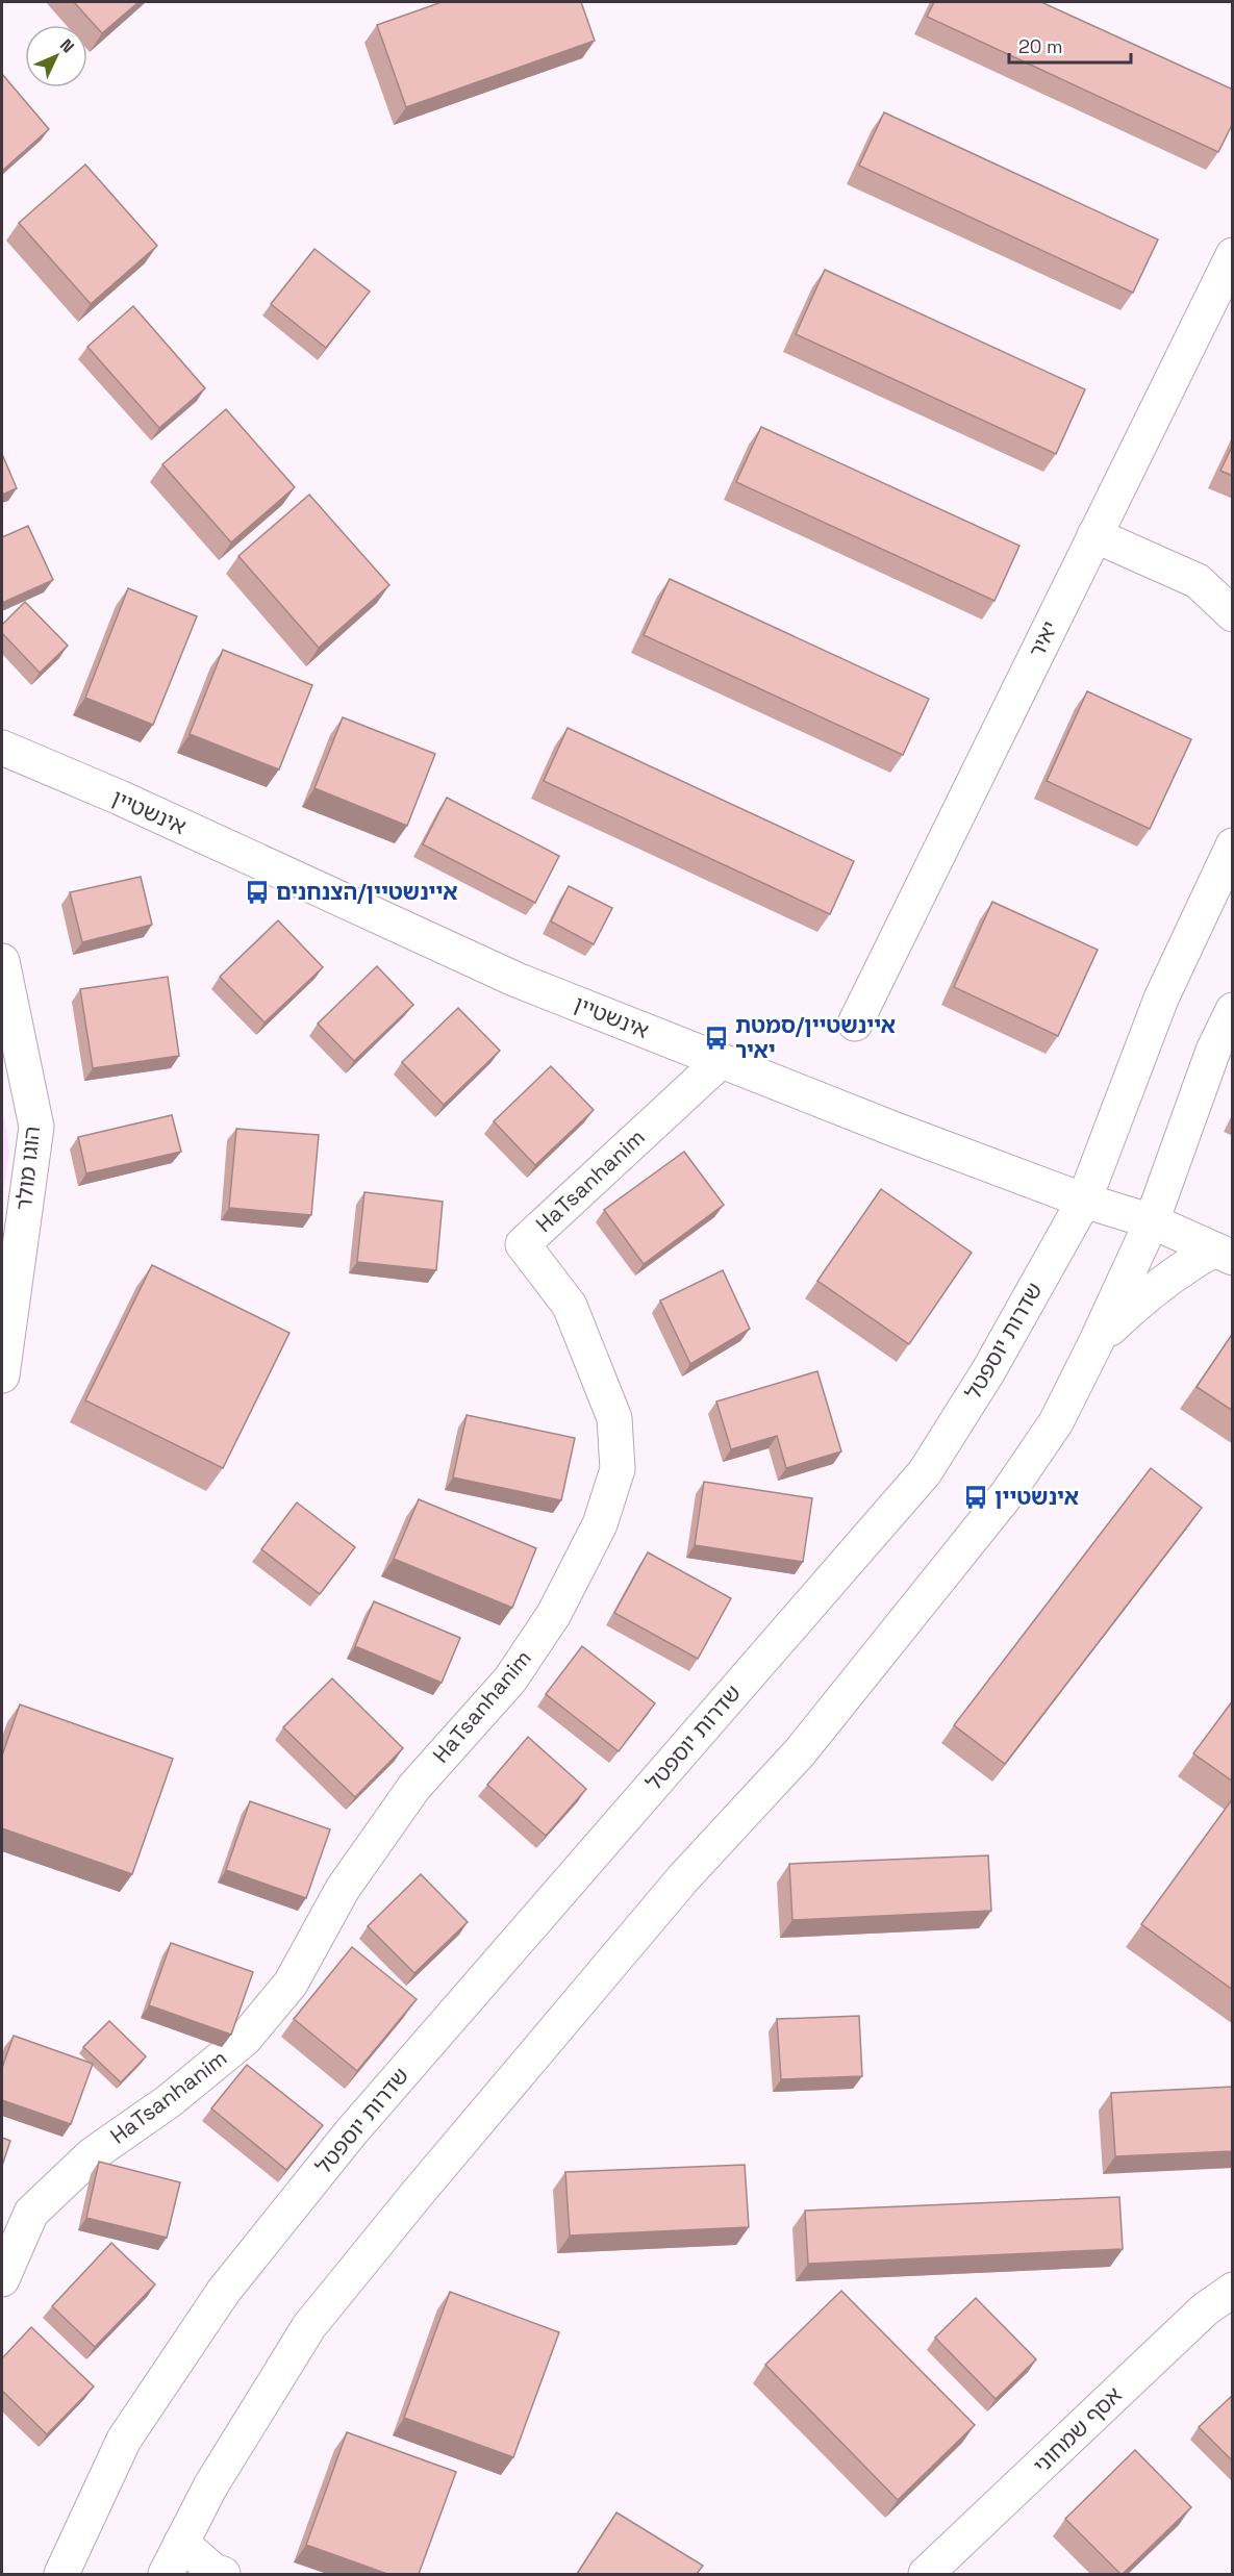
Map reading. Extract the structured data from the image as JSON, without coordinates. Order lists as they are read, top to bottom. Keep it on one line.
{"streets":{"street":["יאיר","אינשטיין","הוגו מולר","HaTsanhanim","שדרות יוספטל","אסף שמחוני"]},"crossings":[["אינשטיין","HaTsanhanim"],["אינשטיין","שדרות יוספטל"]],"places":{"bus stop":["איינשטיין/הצנחנים","איינשטיין/סמטת יאיר","אינשטיין"]},"scale_bar":"20 m","north":"top right"}
